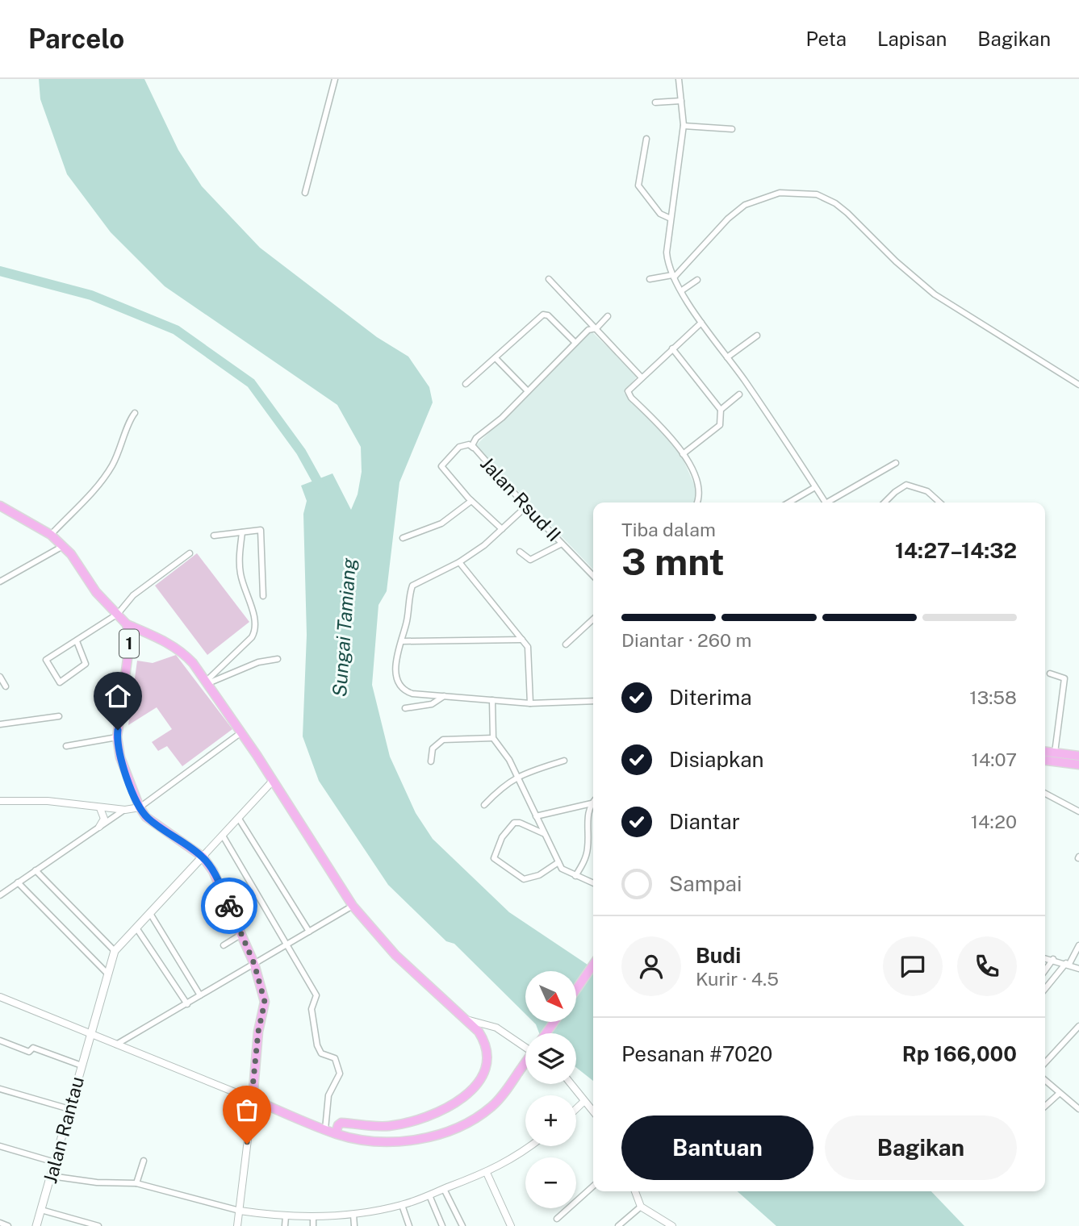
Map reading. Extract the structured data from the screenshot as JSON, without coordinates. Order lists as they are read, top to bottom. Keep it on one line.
{"streets":{"highway":["1"],"main road":["Jalan Rantau"],"street":["Jalan Rsud II"]},"water":["Sungai Tamiang"],"north":"bottom right","page":{"header":"Parcelo","nav":["Peta","Lapisan","Bagikan"],"heading":["3 mnt","Tiba dalam","14:27–14:32"],"panel":["Budi","Kurir · 4.5","Pesanan #7020","Rp 166,000"],"bar":"Diantar · 260 m","list":[["Diterima","13:58"],["Disiapkan","14:07"],["Diantar","14:20"],"Sampai"],"map_buttons":["+","−"],"buttons":["Bantuan","Bagikan"]}}
